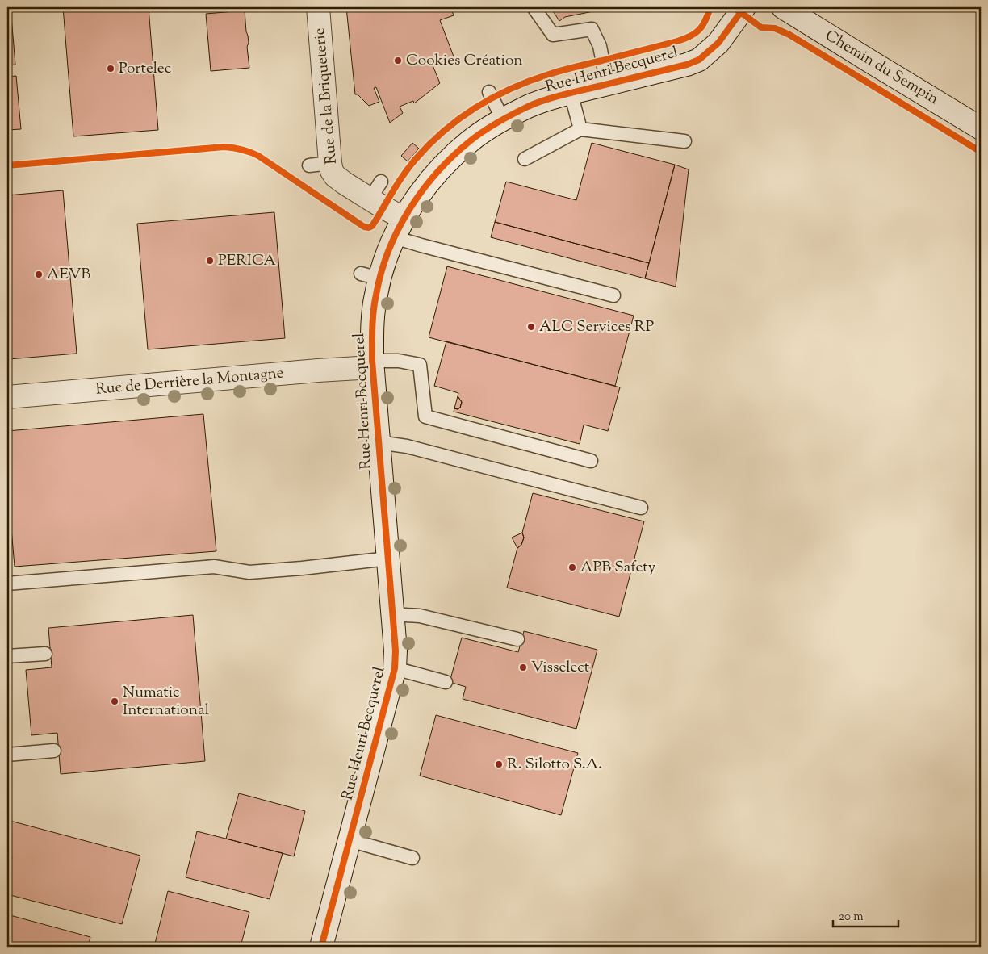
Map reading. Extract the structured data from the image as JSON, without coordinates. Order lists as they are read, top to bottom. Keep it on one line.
{"streets":{"street":["Chemin du Sempin","Rue Henri Becquerel","Rue de la Briqueterie","Rue de Derrière la Montagne"]},"crossings":[["Rue Henri Becquerel","Rue de la Briqueterie"],["Rue Henri Becquerel","Rue de Derrière la Montagne"]],"places":["Cookies Création","Portelec","PERICA","AEVB","ALC Services RP","APB Safety","Visselect","Numatic International","R. Silotto S.A."],"scale_bar":"20 m"}
